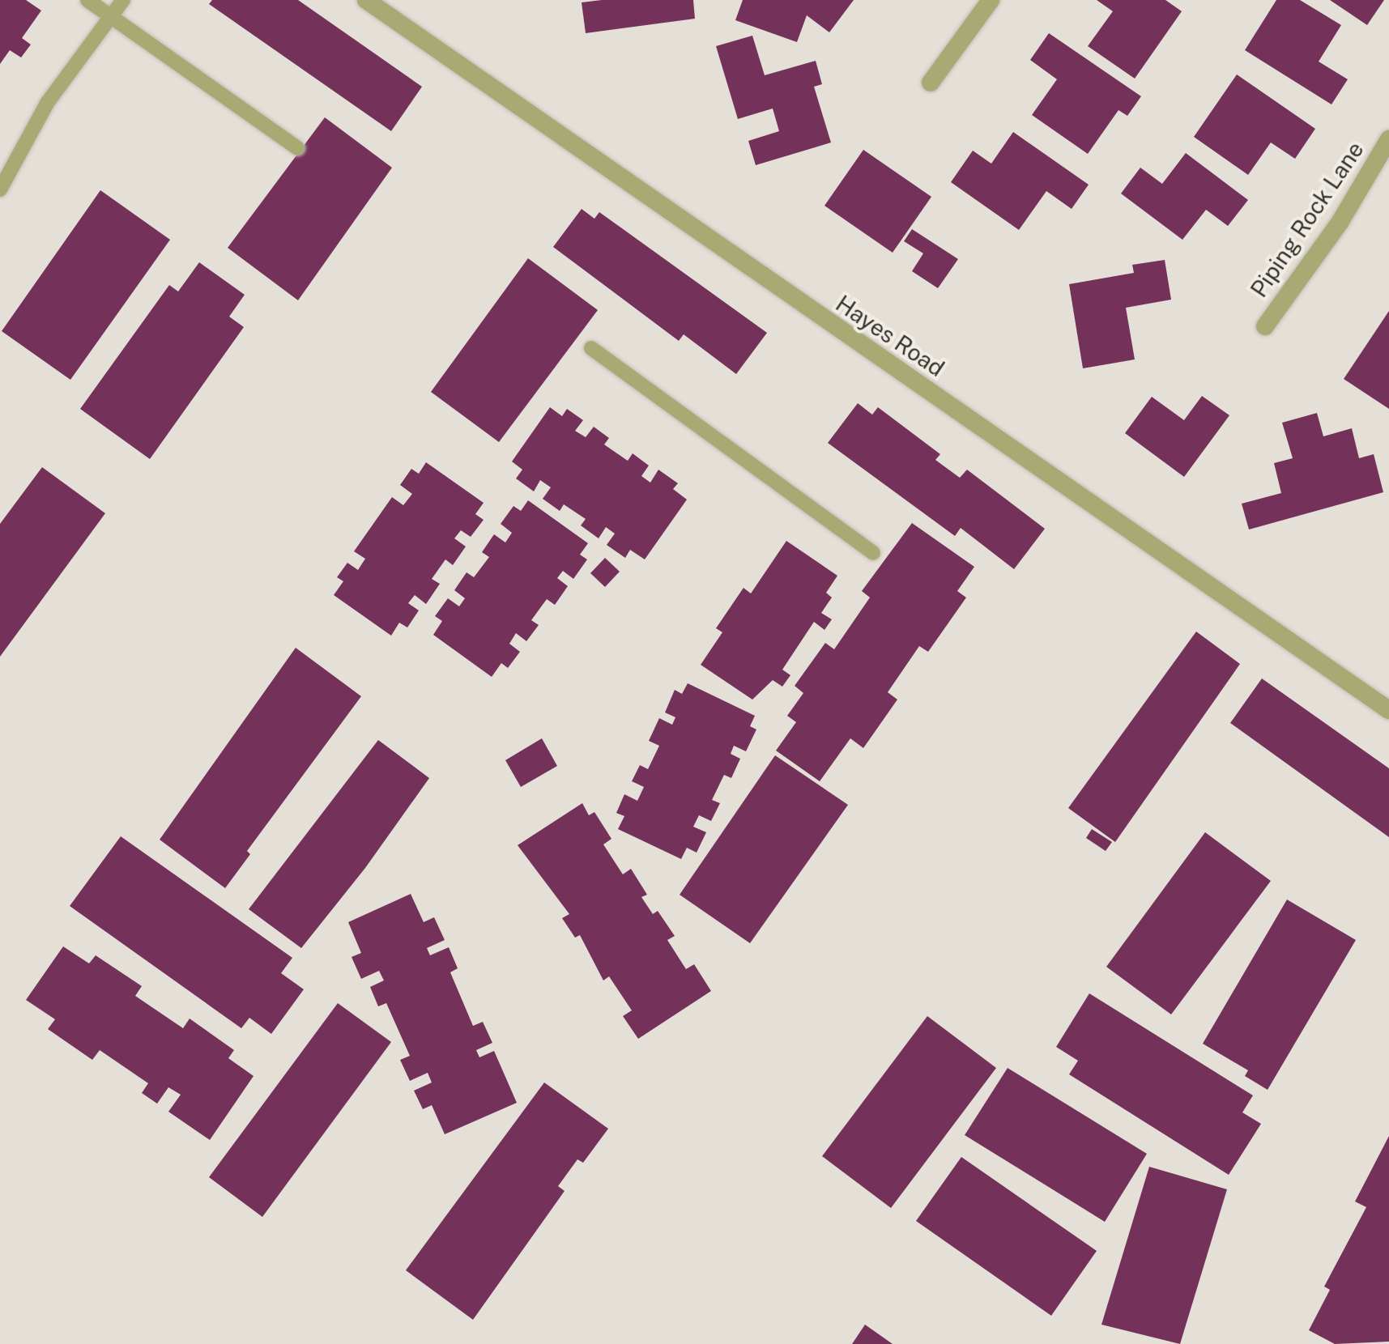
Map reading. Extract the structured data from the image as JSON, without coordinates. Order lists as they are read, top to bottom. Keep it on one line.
{"streets":{"street":["Piping Rock Lane","Hayes Road"]}}
